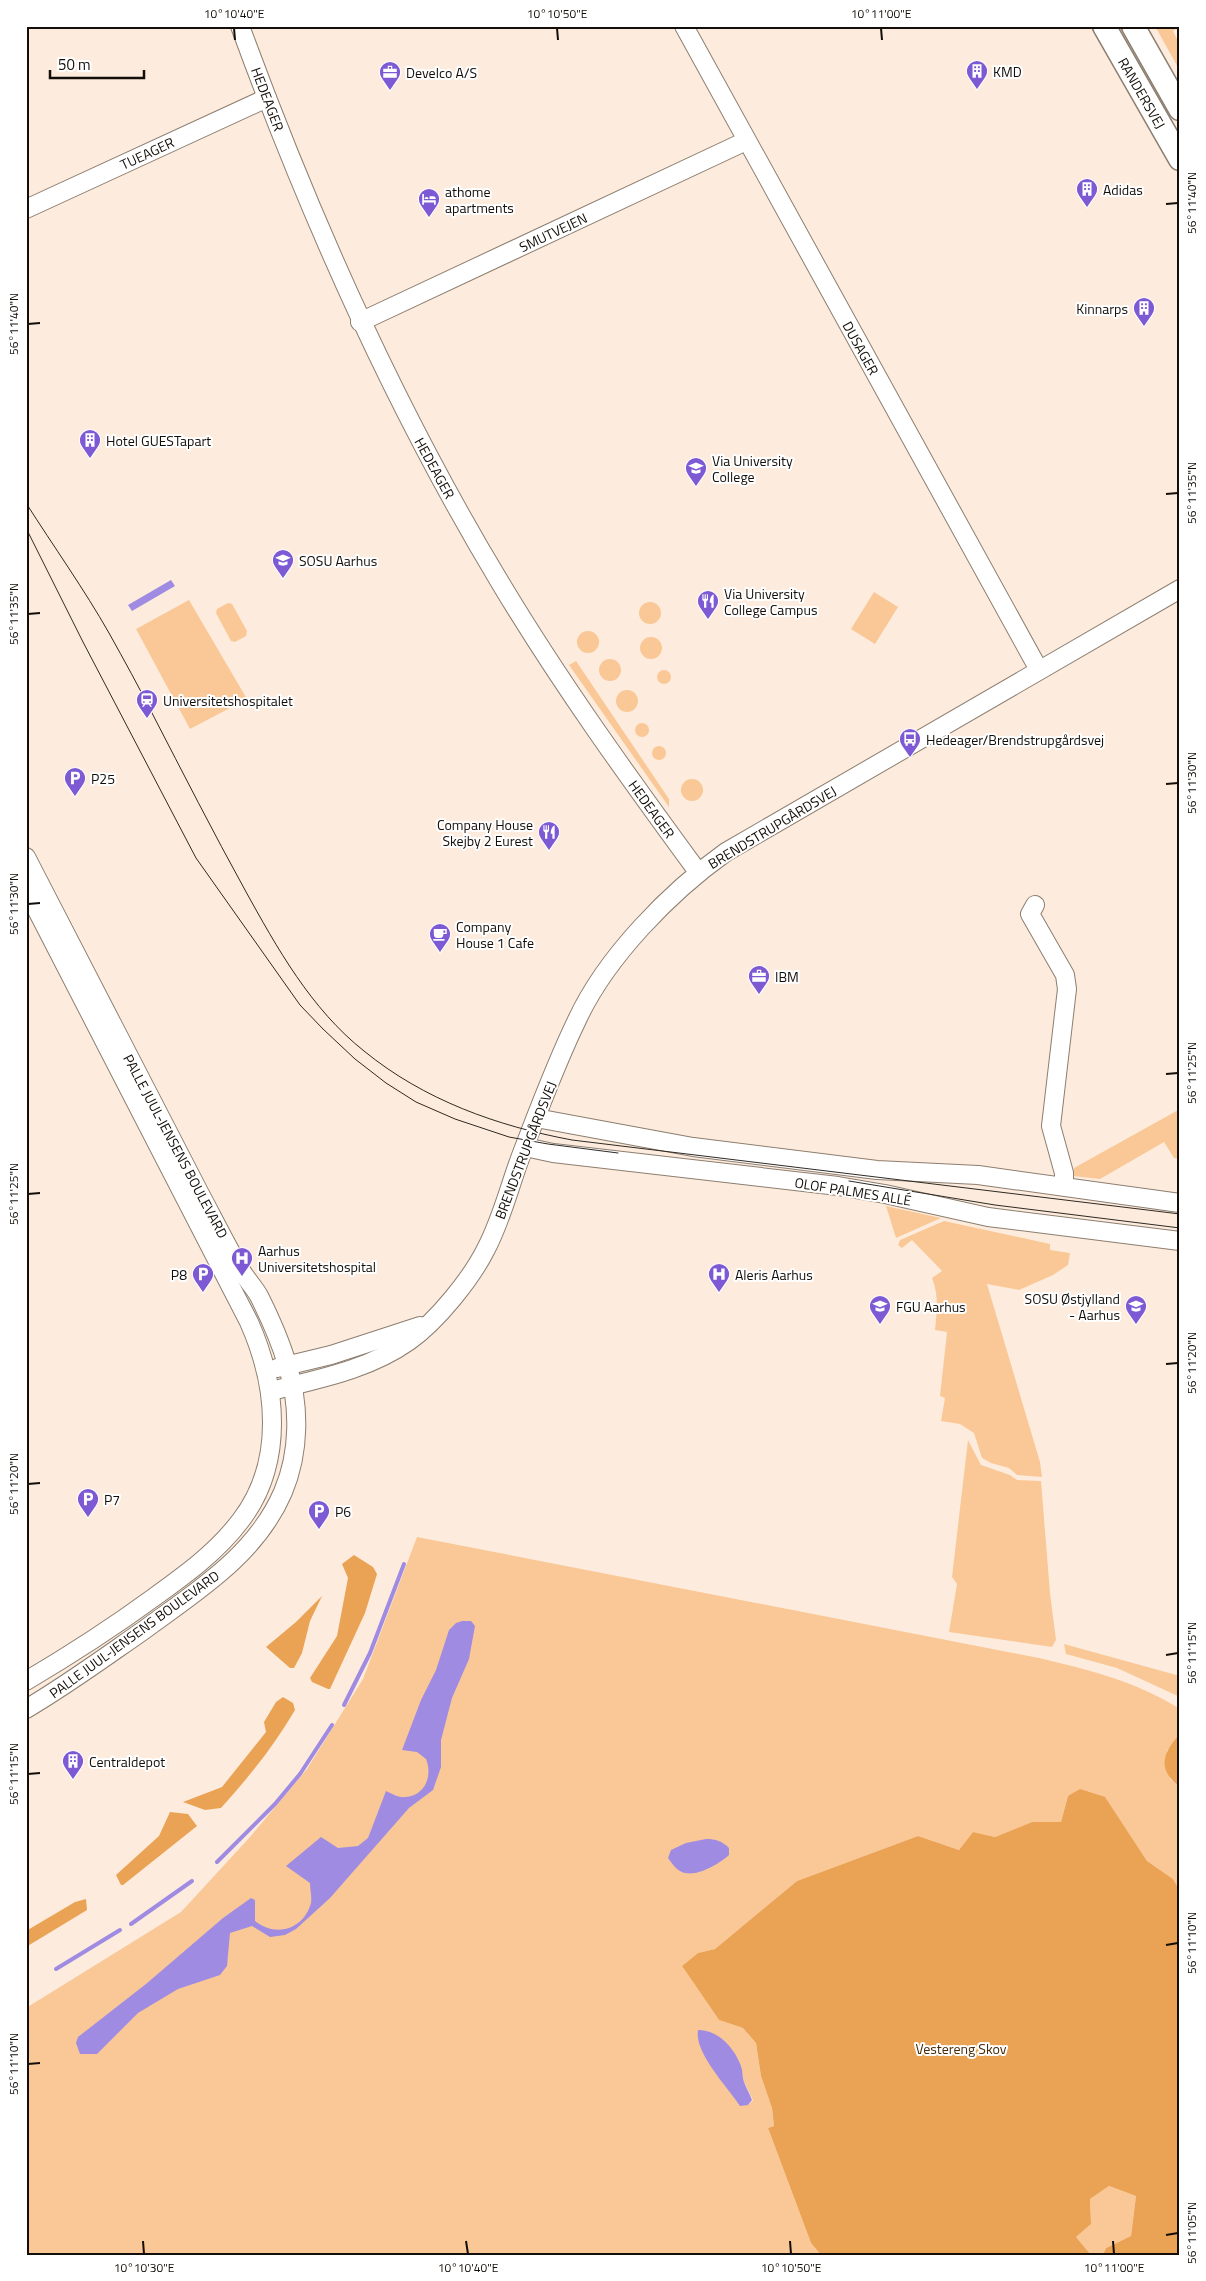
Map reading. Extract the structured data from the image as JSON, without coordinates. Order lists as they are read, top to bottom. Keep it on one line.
{"streets":{"main road":["RANDERSVEJ"],"street":["HEDEAGER","TUEAGER","SMUTVEJEN","DUSAGER","BRENDSTRUPGÅRDSVEJ","PALLE JUUL-JENSENS BOULEVARD","OLOF PALMES ALLÉ"]},"crossings":[["HEDEAGER","TUEAGER"],["HEDEAGER","SMUTVEJEN"],["HEDEAGER","BRENDSTRUPGÅRDSVEJ"],["SMUTVEJEN","DUSAGER"],["DUSAGER","BRENDSTRUPGÅRDSVEJ"],["BRENDSTRUPGÅRDSVEJ","PALLE JUUL-JENSENS BOULEVARD"],["BRENDSTRUPGÅRDSVEJ","OLOF PALMES ALLÉ"]],"parks":["Vestereng Skov"],"places":{"building":["KMD","Adidas","Kinnarps","Hotel GUESTapart","Centraldepot"],"office":["Develco A/S","IBM"],"hotel":["athome apartments"],"school or university":["Via University College","SOSU Aarhus","FGU Aarhus","SOSU Østjylland - Aarhus"],"restaurant":["Via University College Campus","Company House Skejby 2 Eurest"],"station":["Universitetshospitalet"],"bus stop":["Hedeager/Brendstrupgårdsvej"],"parking":["P25","P8","P7","P6"],"cafe":["Company House 1 Cafe"],"hospital":["Aarhus Universitetshospital","Aleris Aarhus"]},"scale_bar":"50 m","coordinates":["10°10'40\"E","10°10'50\"E","10°11'00\"E","56°11'40\"N","56°11'35\"N","56°11'30\"N","56°11'25\"N","56°11'20\"N","56°11'15\"N","56°11'10\"N","56°11'05\"N","10°10'30\"E"]}
